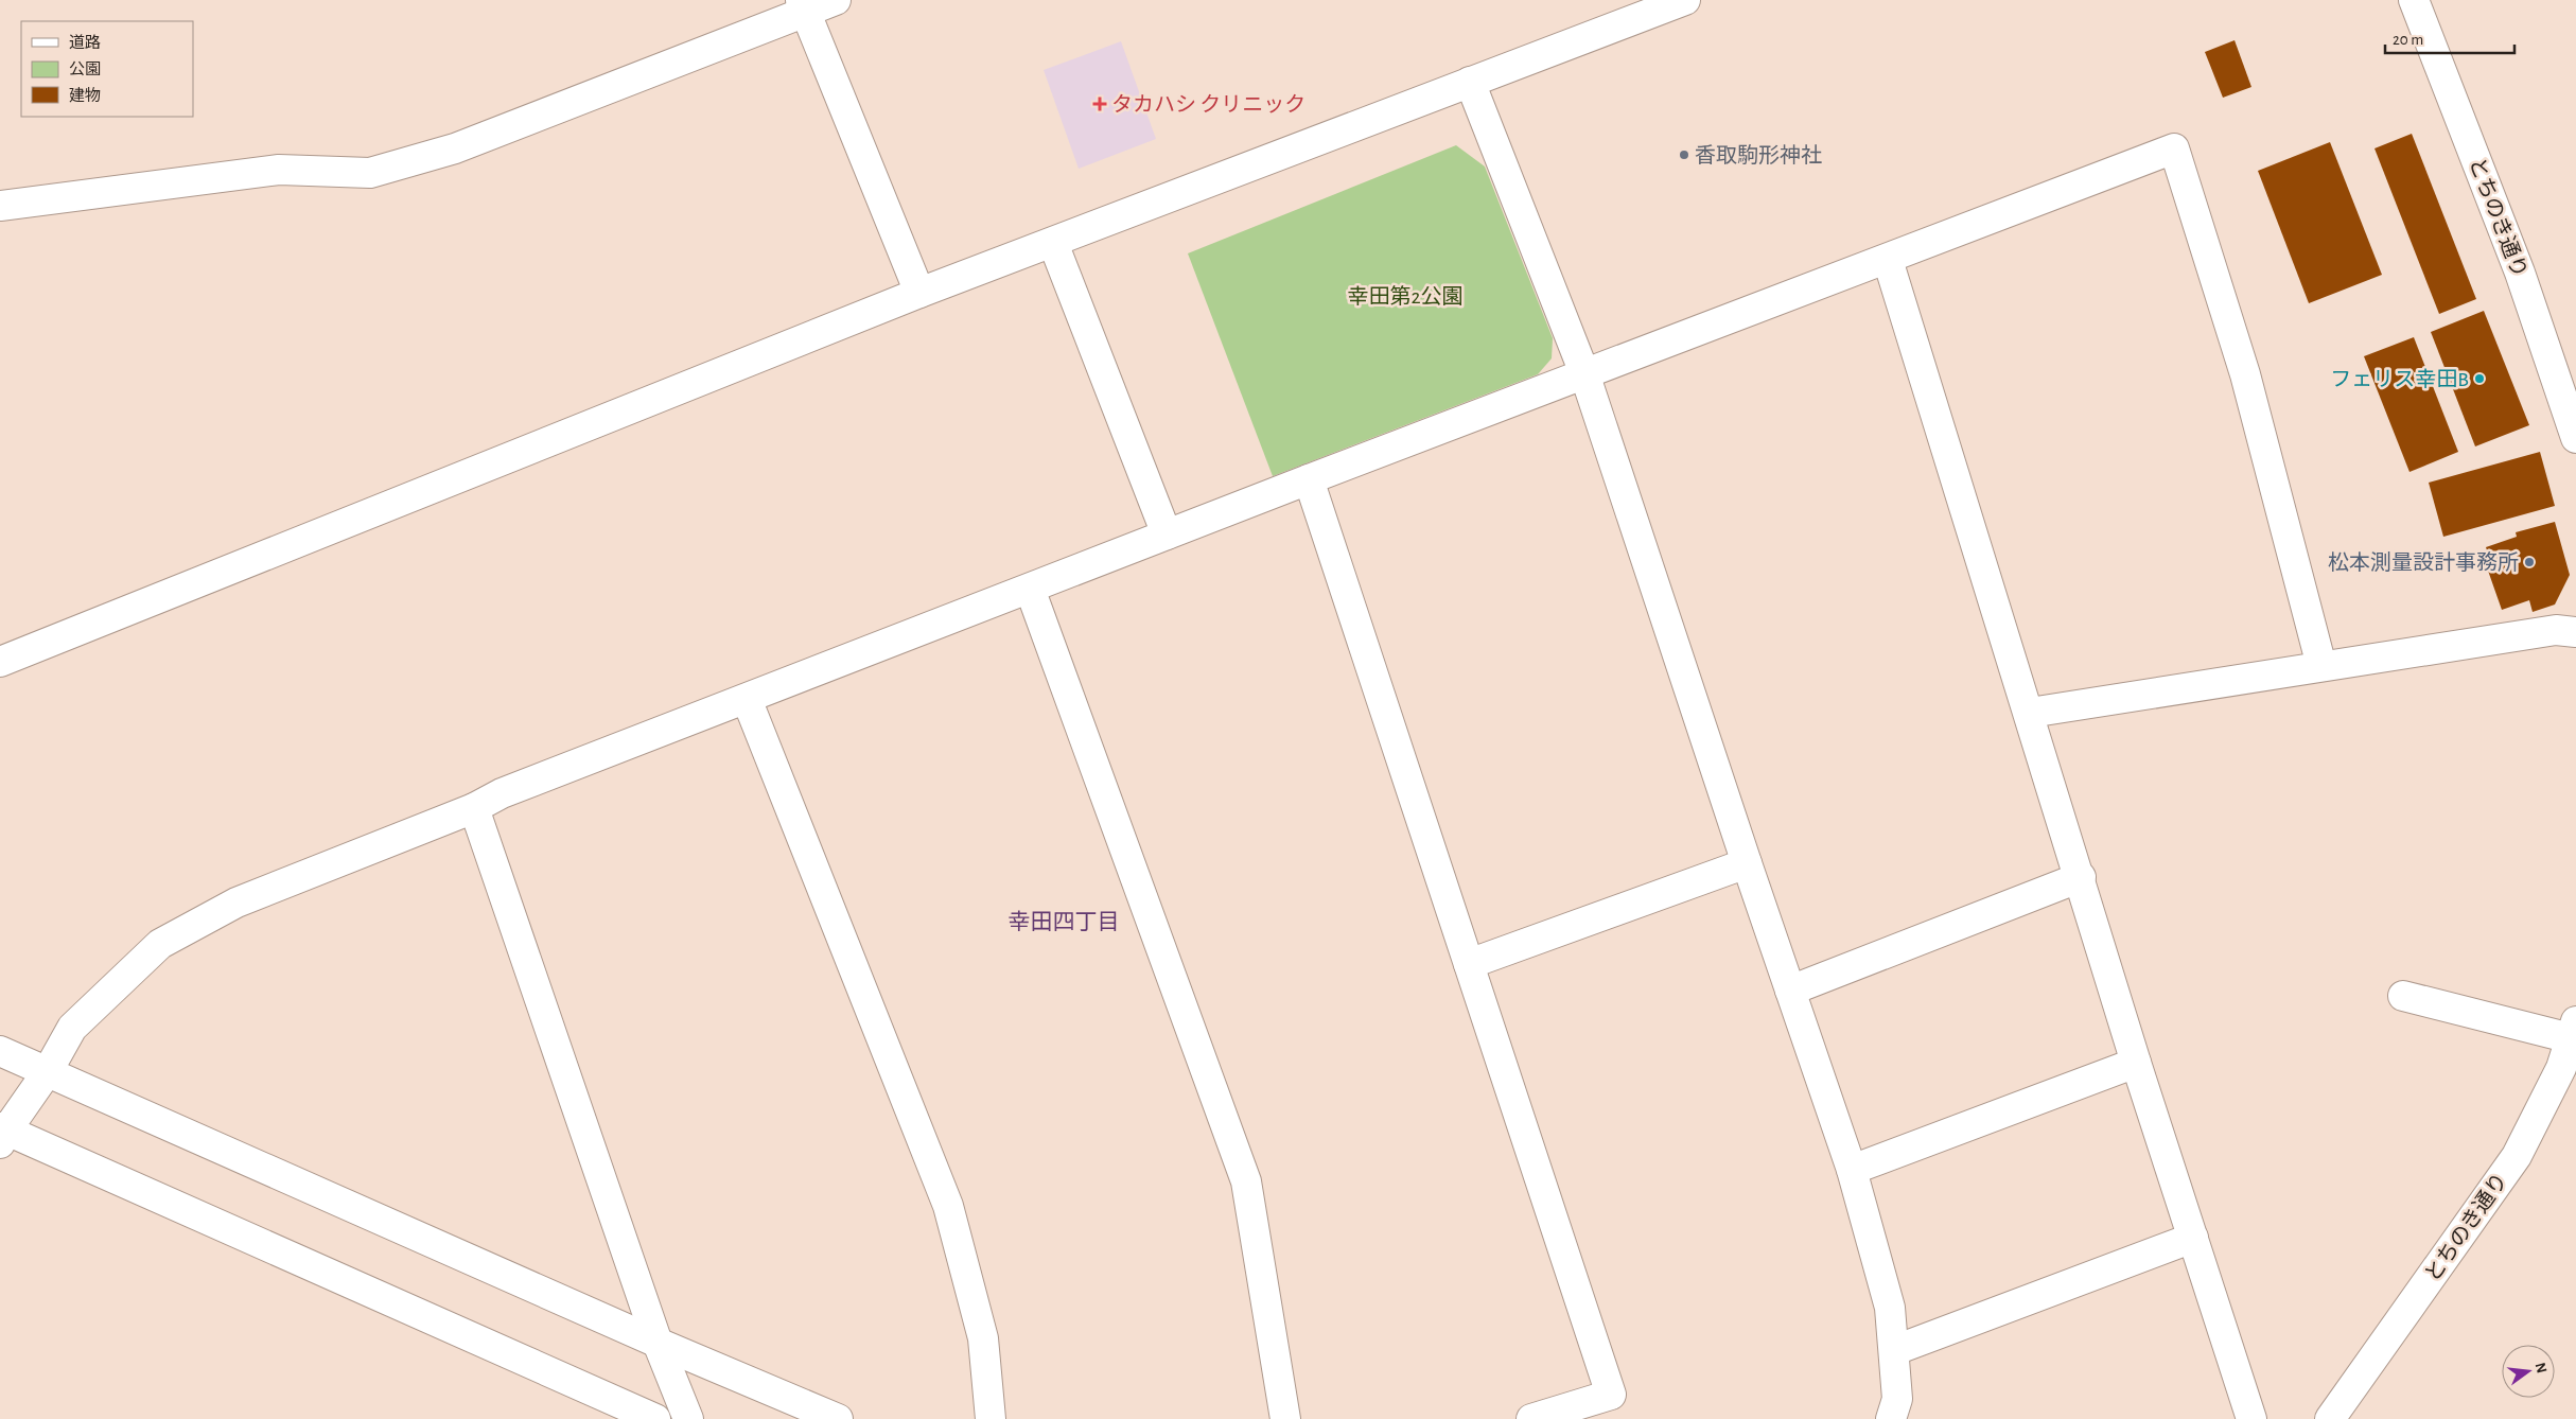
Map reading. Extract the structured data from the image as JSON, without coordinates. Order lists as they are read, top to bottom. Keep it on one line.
{"streets":{"street":["とちのき通り"]},"districts":["幸田四丁目"],"parks":["幸田第2公園"],"places":{"health":["タカハシ クリニック"],"other":["香取駒形神社","フェリス幸田B","松本測量設計事務所"]},"legend":["道路","公園","建物"],"scale_bar":"20 m","north":"right"}
